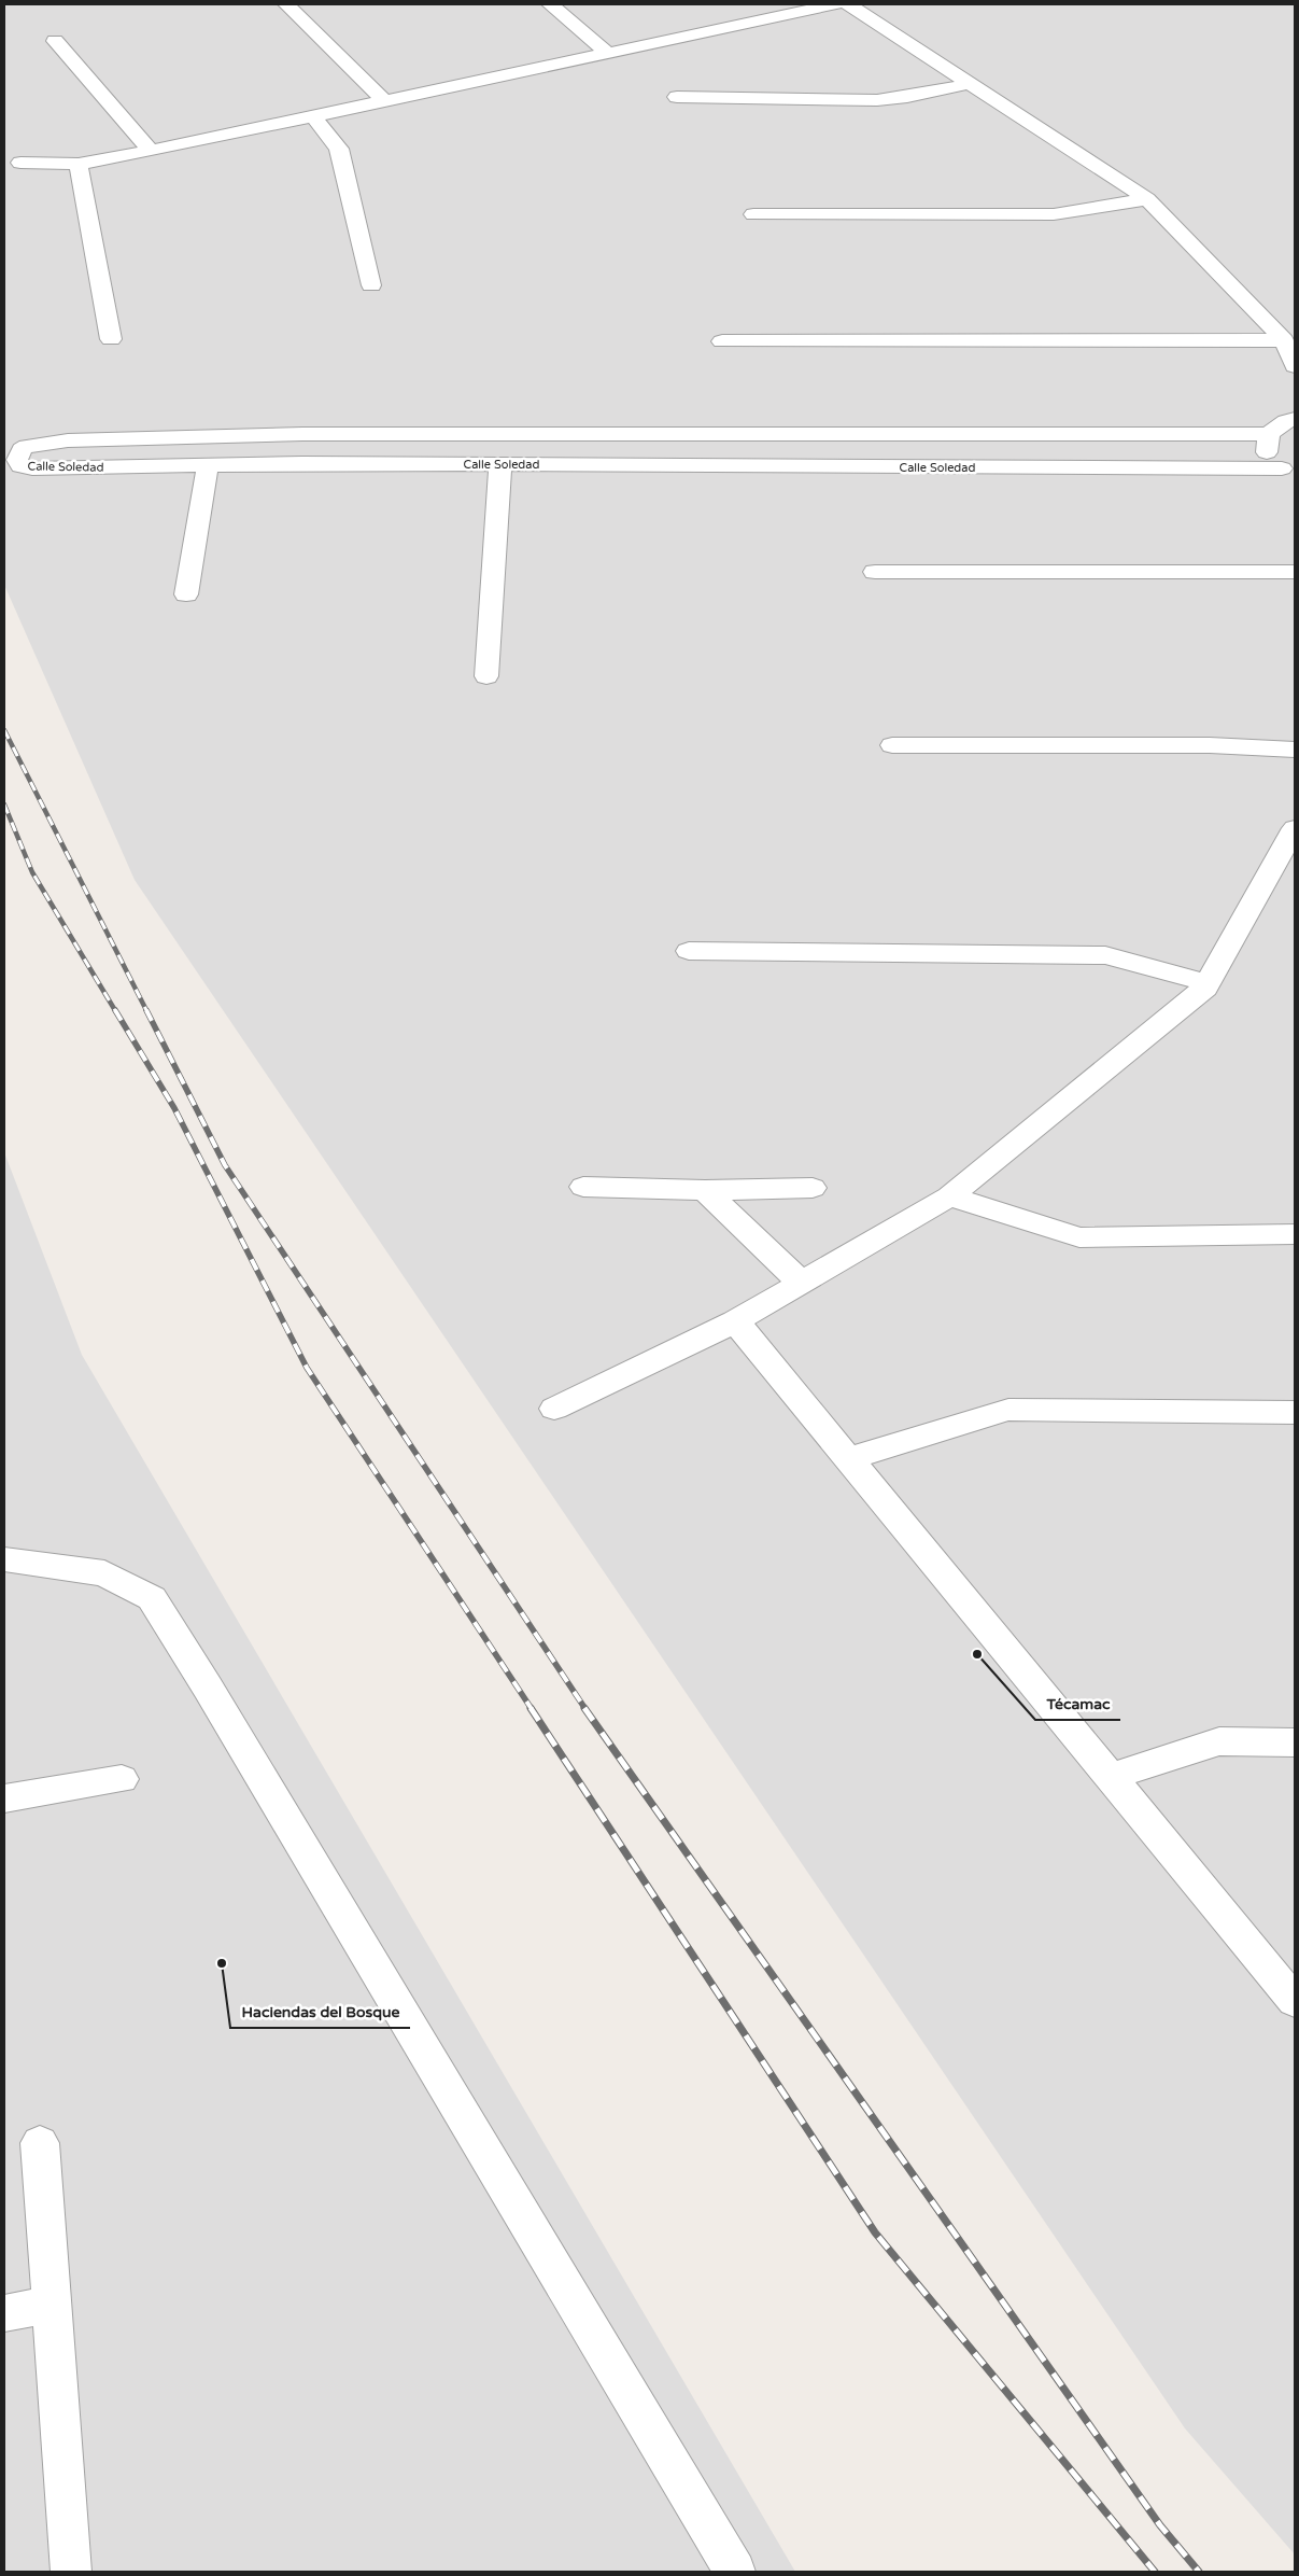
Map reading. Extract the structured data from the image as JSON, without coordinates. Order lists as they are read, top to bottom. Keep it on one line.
{"streets":{"street":["Calle Soledad"]},"places":["Técamac","Haciendas del Bosque"]}
